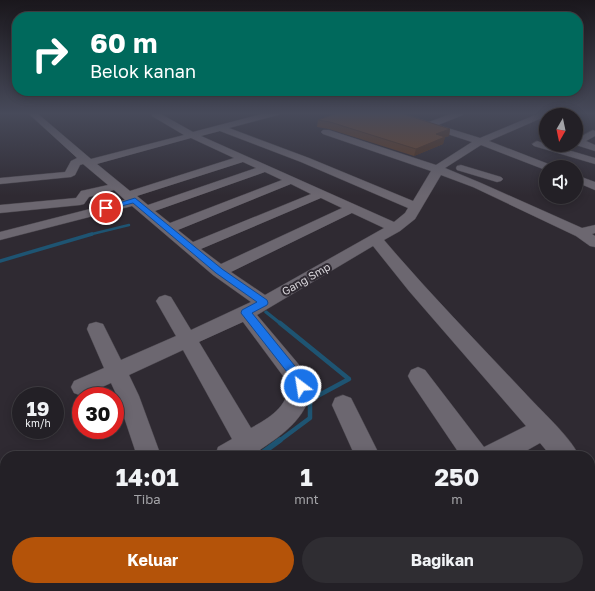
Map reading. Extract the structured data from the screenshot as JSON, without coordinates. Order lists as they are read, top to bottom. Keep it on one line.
{"streets":{"street":["Gang Smp"]},"north":"bottom","page":{"turn":["60 m","Belok kanan"],"speed":"19 km/h","limit":"30","eta":["14:01","Tiba","1","mnt","250","m"],"buttons":["Keluar","Bagikan"]}}
